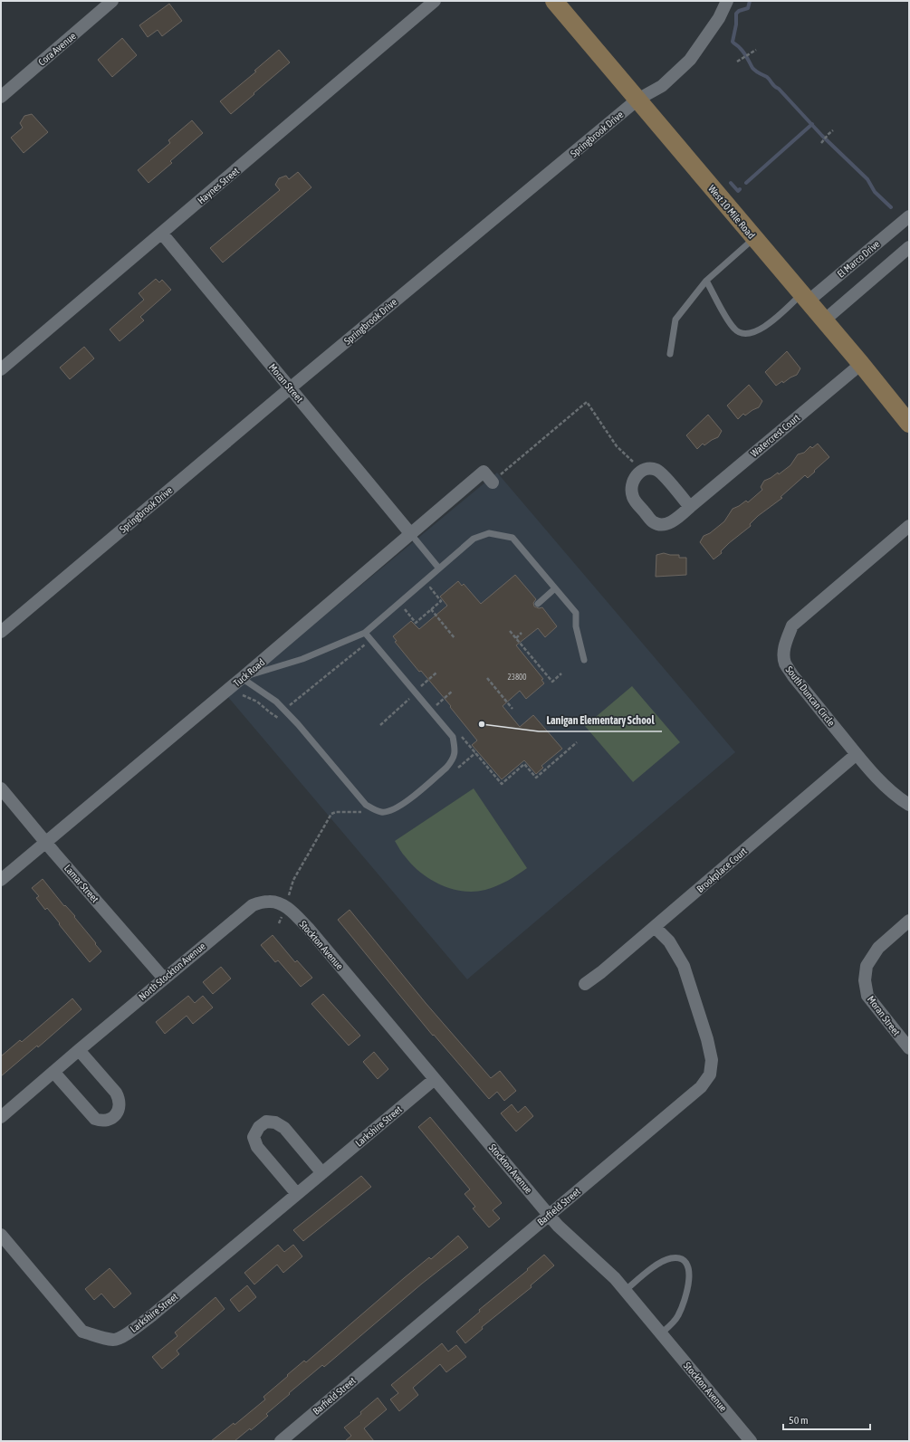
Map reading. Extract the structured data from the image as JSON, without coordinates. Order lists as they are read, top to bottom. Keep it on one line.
{"streets":{"street":["Cora Avenue","Springbrook Drive","Haynes Street","West 10 Mile Road","El Marco Drive","Moran Street","Watercrest Court","Tuck Road","South Duncan Circle","Brookplace Court","Lamar Street","Stockton Avenue","North Stockton Avenue","Larkshire Street","Barfield Street"]},"crossings":[["Springbrook Drive","West 10 Mile Road"],["Springbrook Drive","Moran Street"],["Haynes Street","Moran Street"],["West 10 Mile Road","El Marco Drive"],["West 10 Mile Road","Watercrest Court"],["Moran Street","Tuck Road"],["Tuck Road","Lamar Street"],["South Duncan Circle","Brookplace Court"],["Brookplace Court","Barfield Street"],["Lamar Street","North Stockton Avenue"],["Stockton Avenue","North Stockton Avenue"],["Stockton Avenue","Larkshire Street"],["Stockton Avenue","Barfield Street"]],"places":["Lanigan Elementary School"],"house_numbers":["23800"],"scale_bar":"50 m"}
